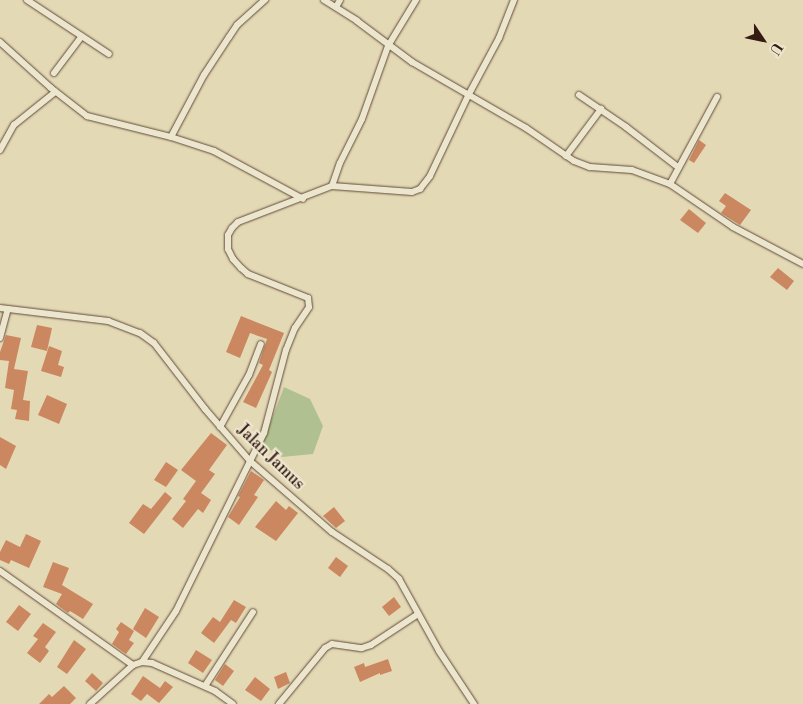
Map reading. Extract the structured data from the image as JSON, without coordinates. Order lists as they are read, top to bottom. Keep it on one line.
{"streets":{"street":["Jalan Jamus"]},"north":"bottom right"}
